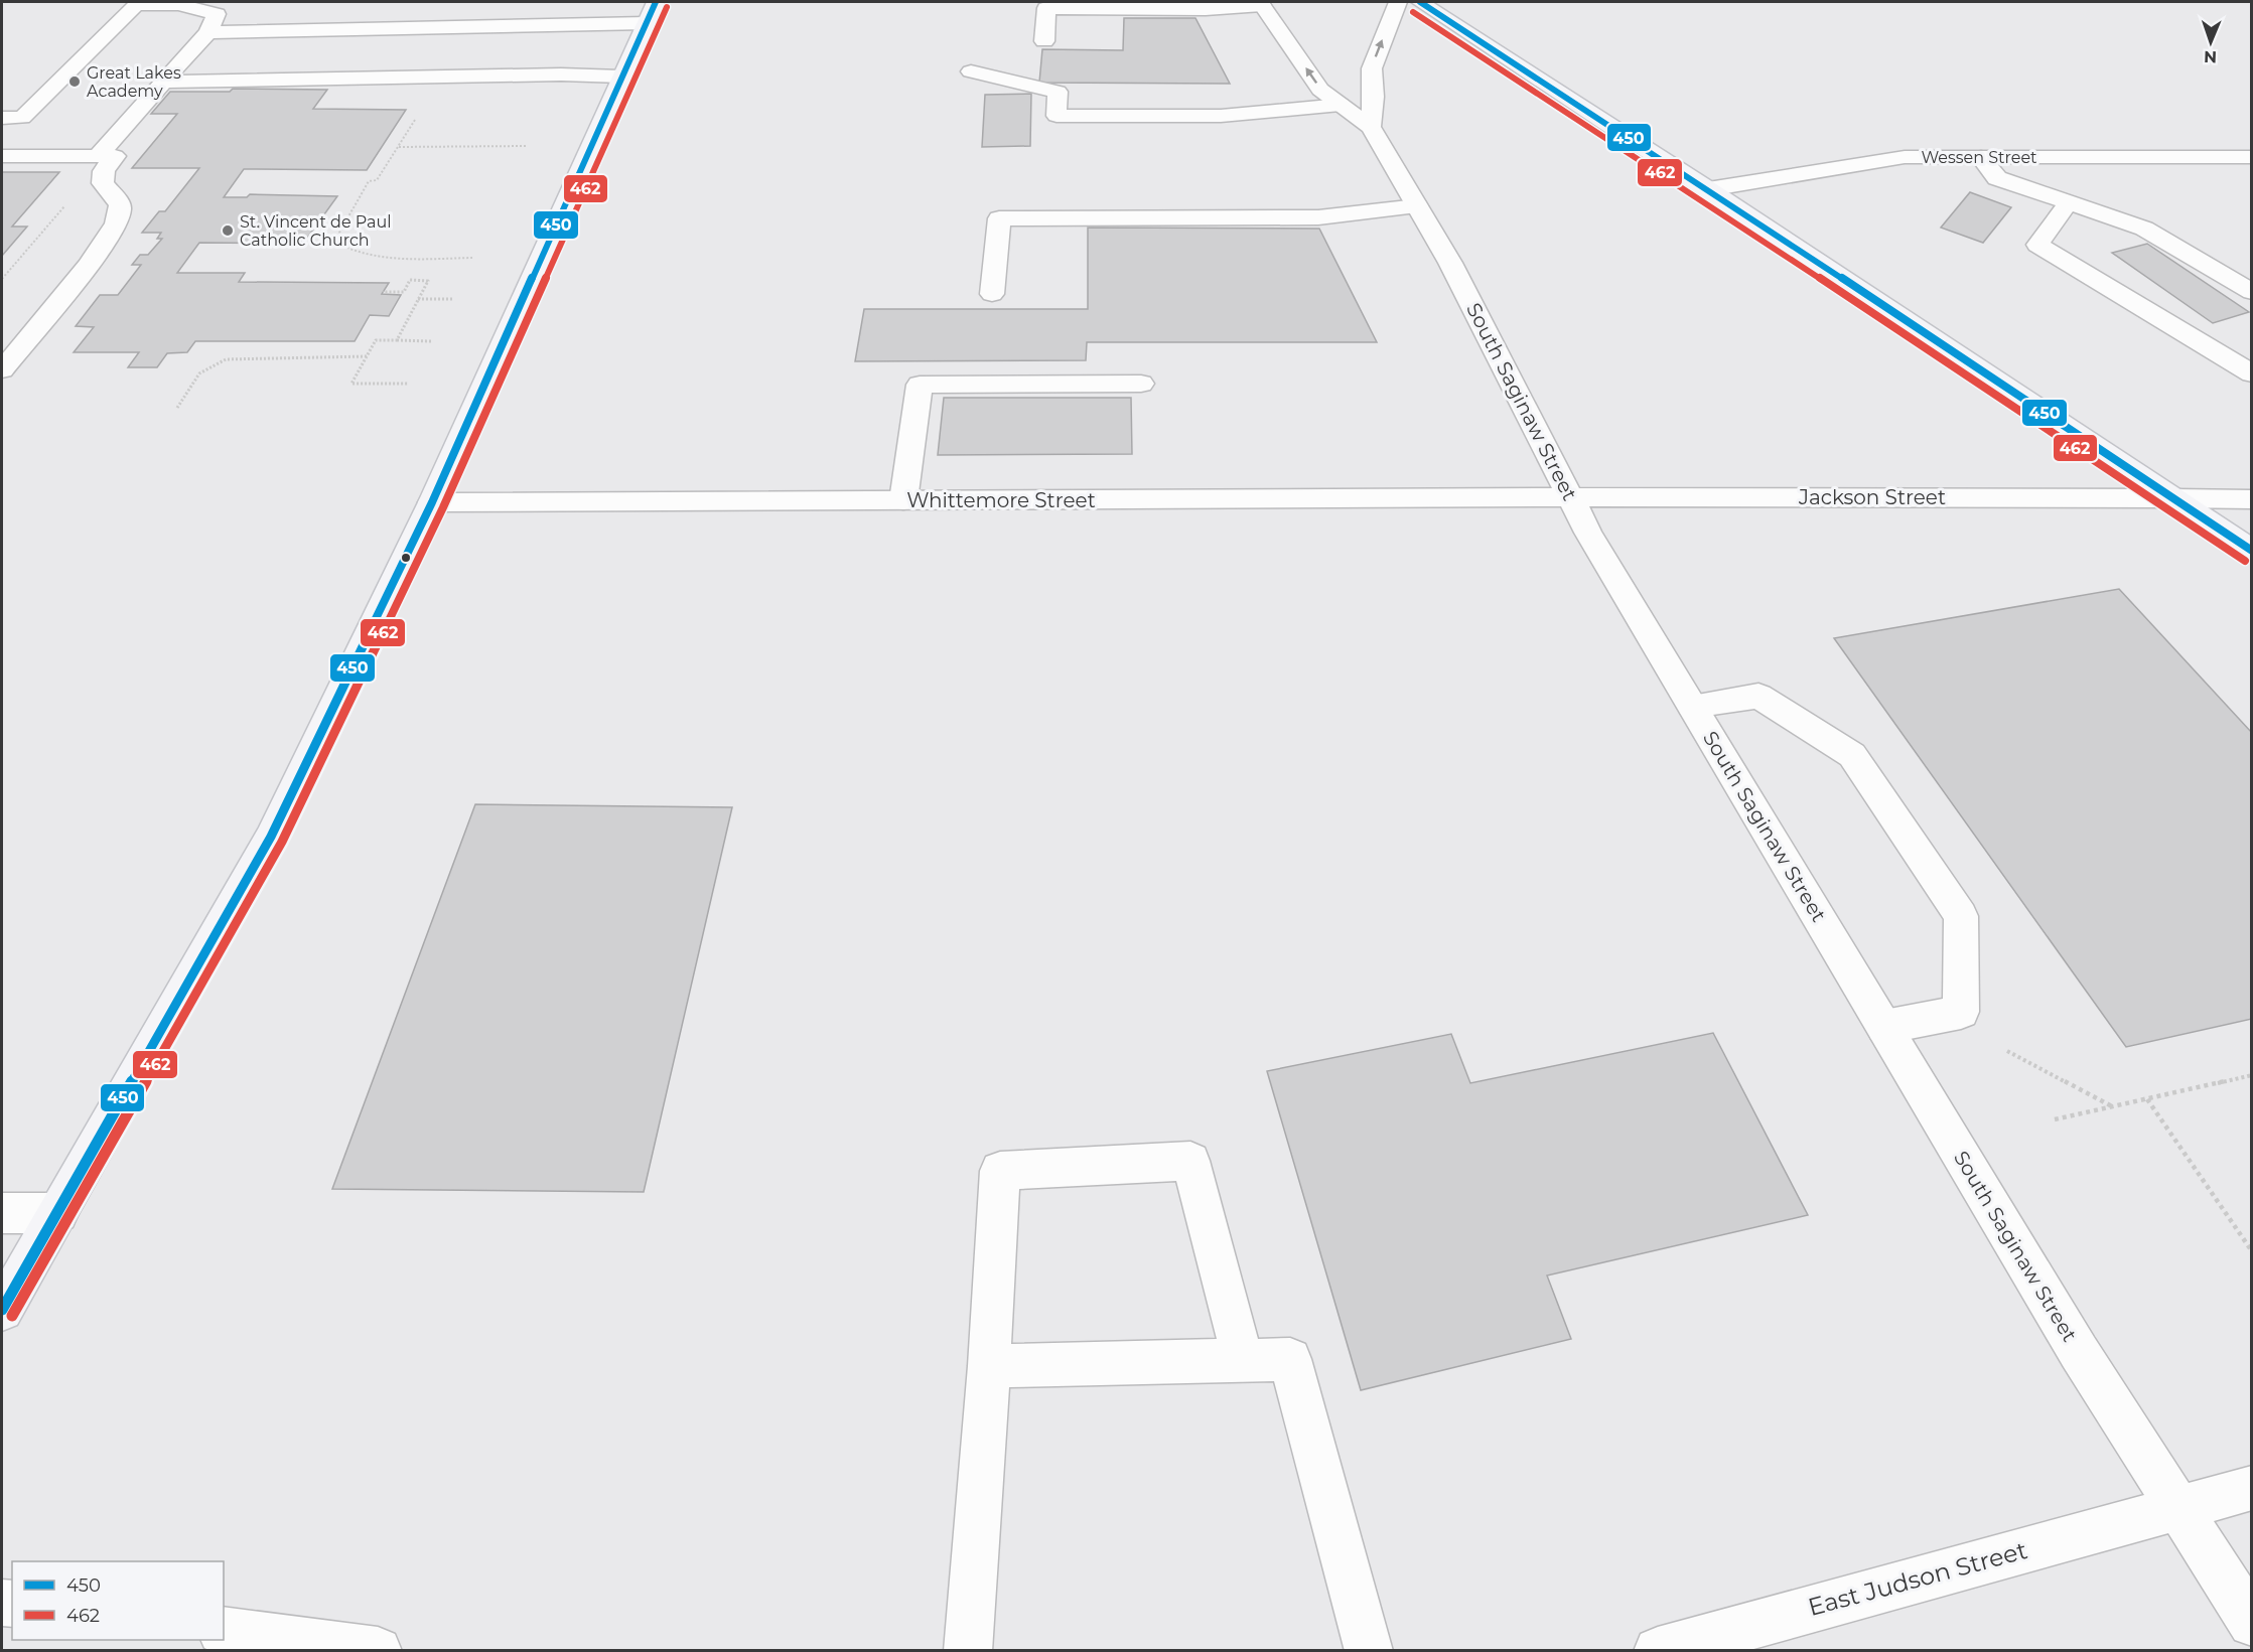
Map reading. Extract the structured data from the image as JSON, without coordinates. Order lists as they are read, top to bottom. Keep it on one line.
{"streets":{"street":["Wessen Street","South Saginaw Street","Jackson Street","Whittemore Street","East Judson Street"]},"crossings":[["South Saginaw Street","Jackson Street"],["South Saginaw Street","Whittemore Street"],["South Saginaw Street","East Judson Street"],["Jackson Street","Whittemore Street"]],"places":["Great Lakes Academy","St. Vincent de Paul Catholic Church"],"lines":["transit line 450","transit line 462"],"legend":["450","462"],"north":"bottom"}
